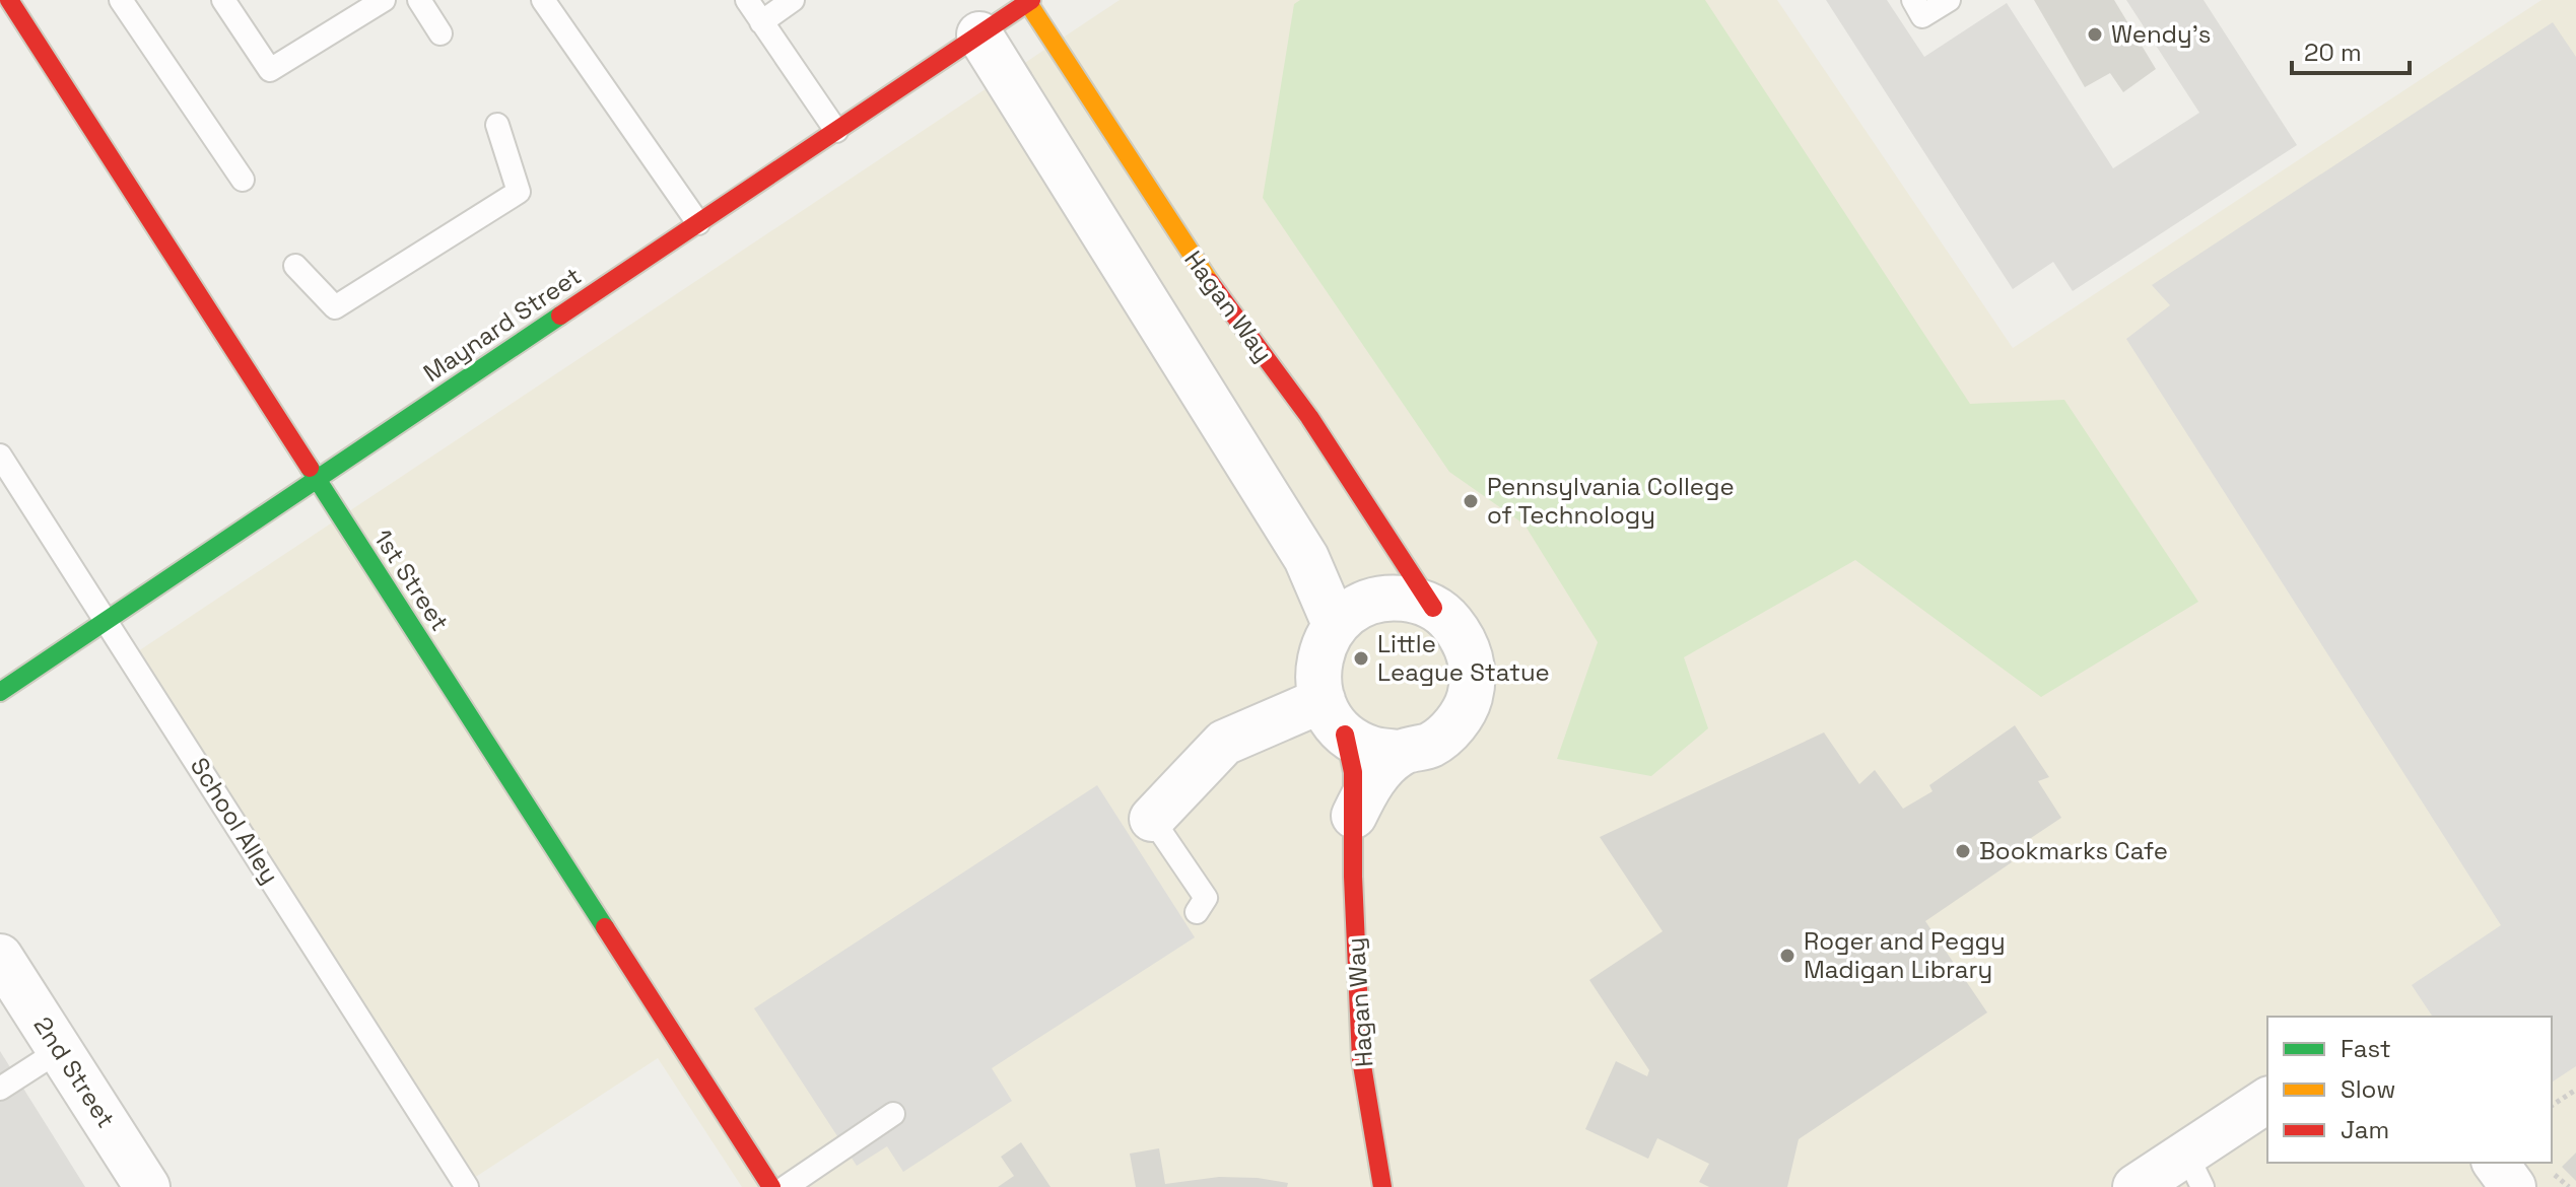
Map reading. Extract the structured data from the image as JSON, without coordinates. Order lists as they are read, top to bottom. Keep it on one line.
{"streets":{"street":["Hagan Way","Maynard Street","1st Street","2nd Street"],"lane":["School Alley"]},"crossings":[["Hagan Way","Maynard Street"],["Maynard Street","1st Street"],["Maynard Street","School Alley"]],"places":["Wendy's","Pennsylvania College of Technology","Little League Statue","Bookmarks Cafe","Roger and Peggy Madigan Library"],"legend":["Fast","Slow","Jam"],"scale_bar":"20 m"}
